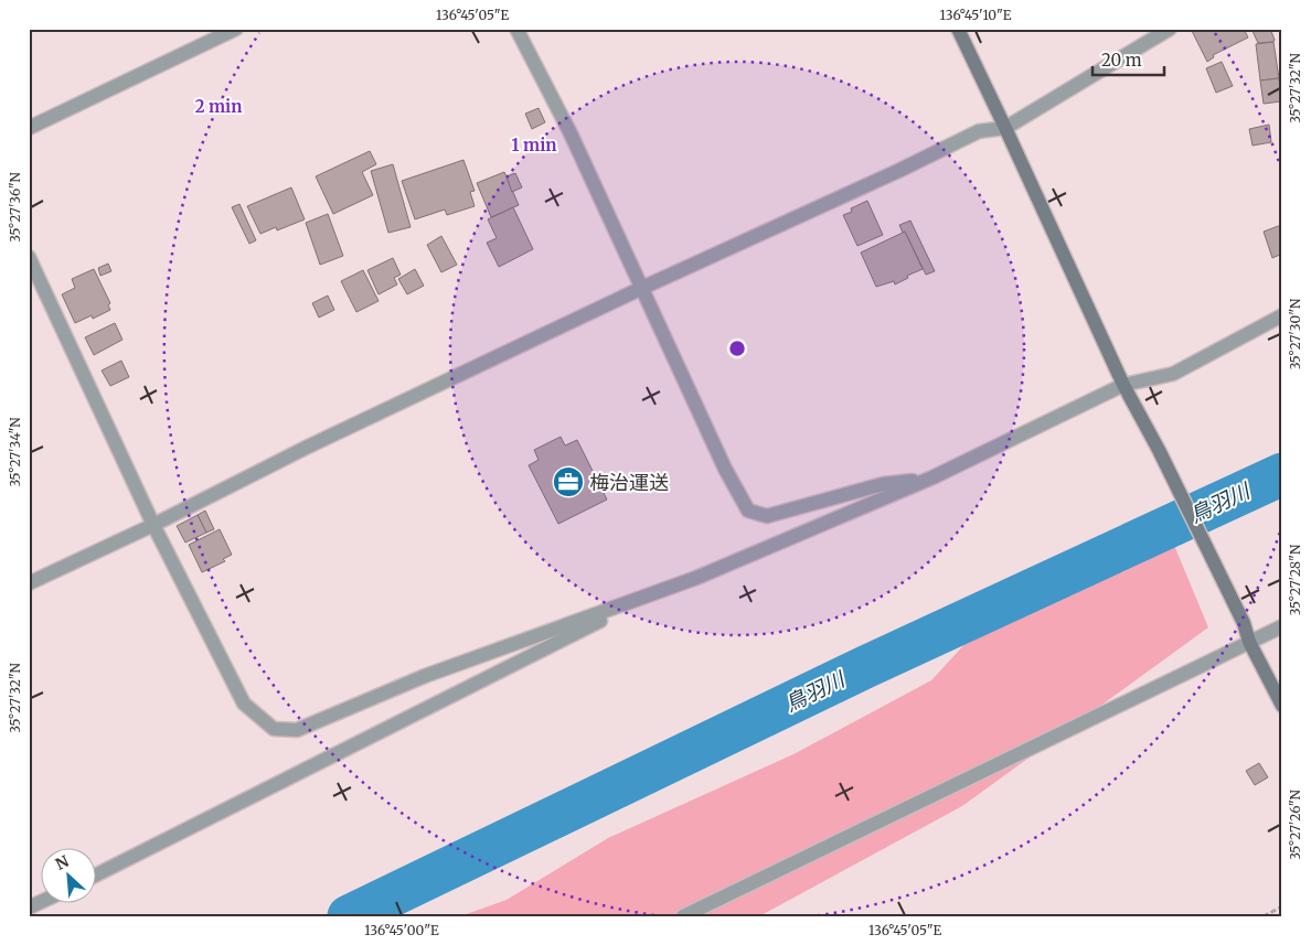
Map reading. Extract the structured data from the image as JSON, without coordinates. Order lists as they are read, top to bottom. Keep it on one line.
{"water":["鳥羽川"],"places":{"office":["梅治運送"]},"scale_bar":"20 m","north":"top left","coordinates":["136°45'05\"E","136°45'10\"E","35°27'32\"N","35°27'36\"N","35°27'30\"N","35°27'34\"N","35°27'28\"N","35°27'26\"N","136°45'00\"E"],"rings":["2 min","1 min"]}
